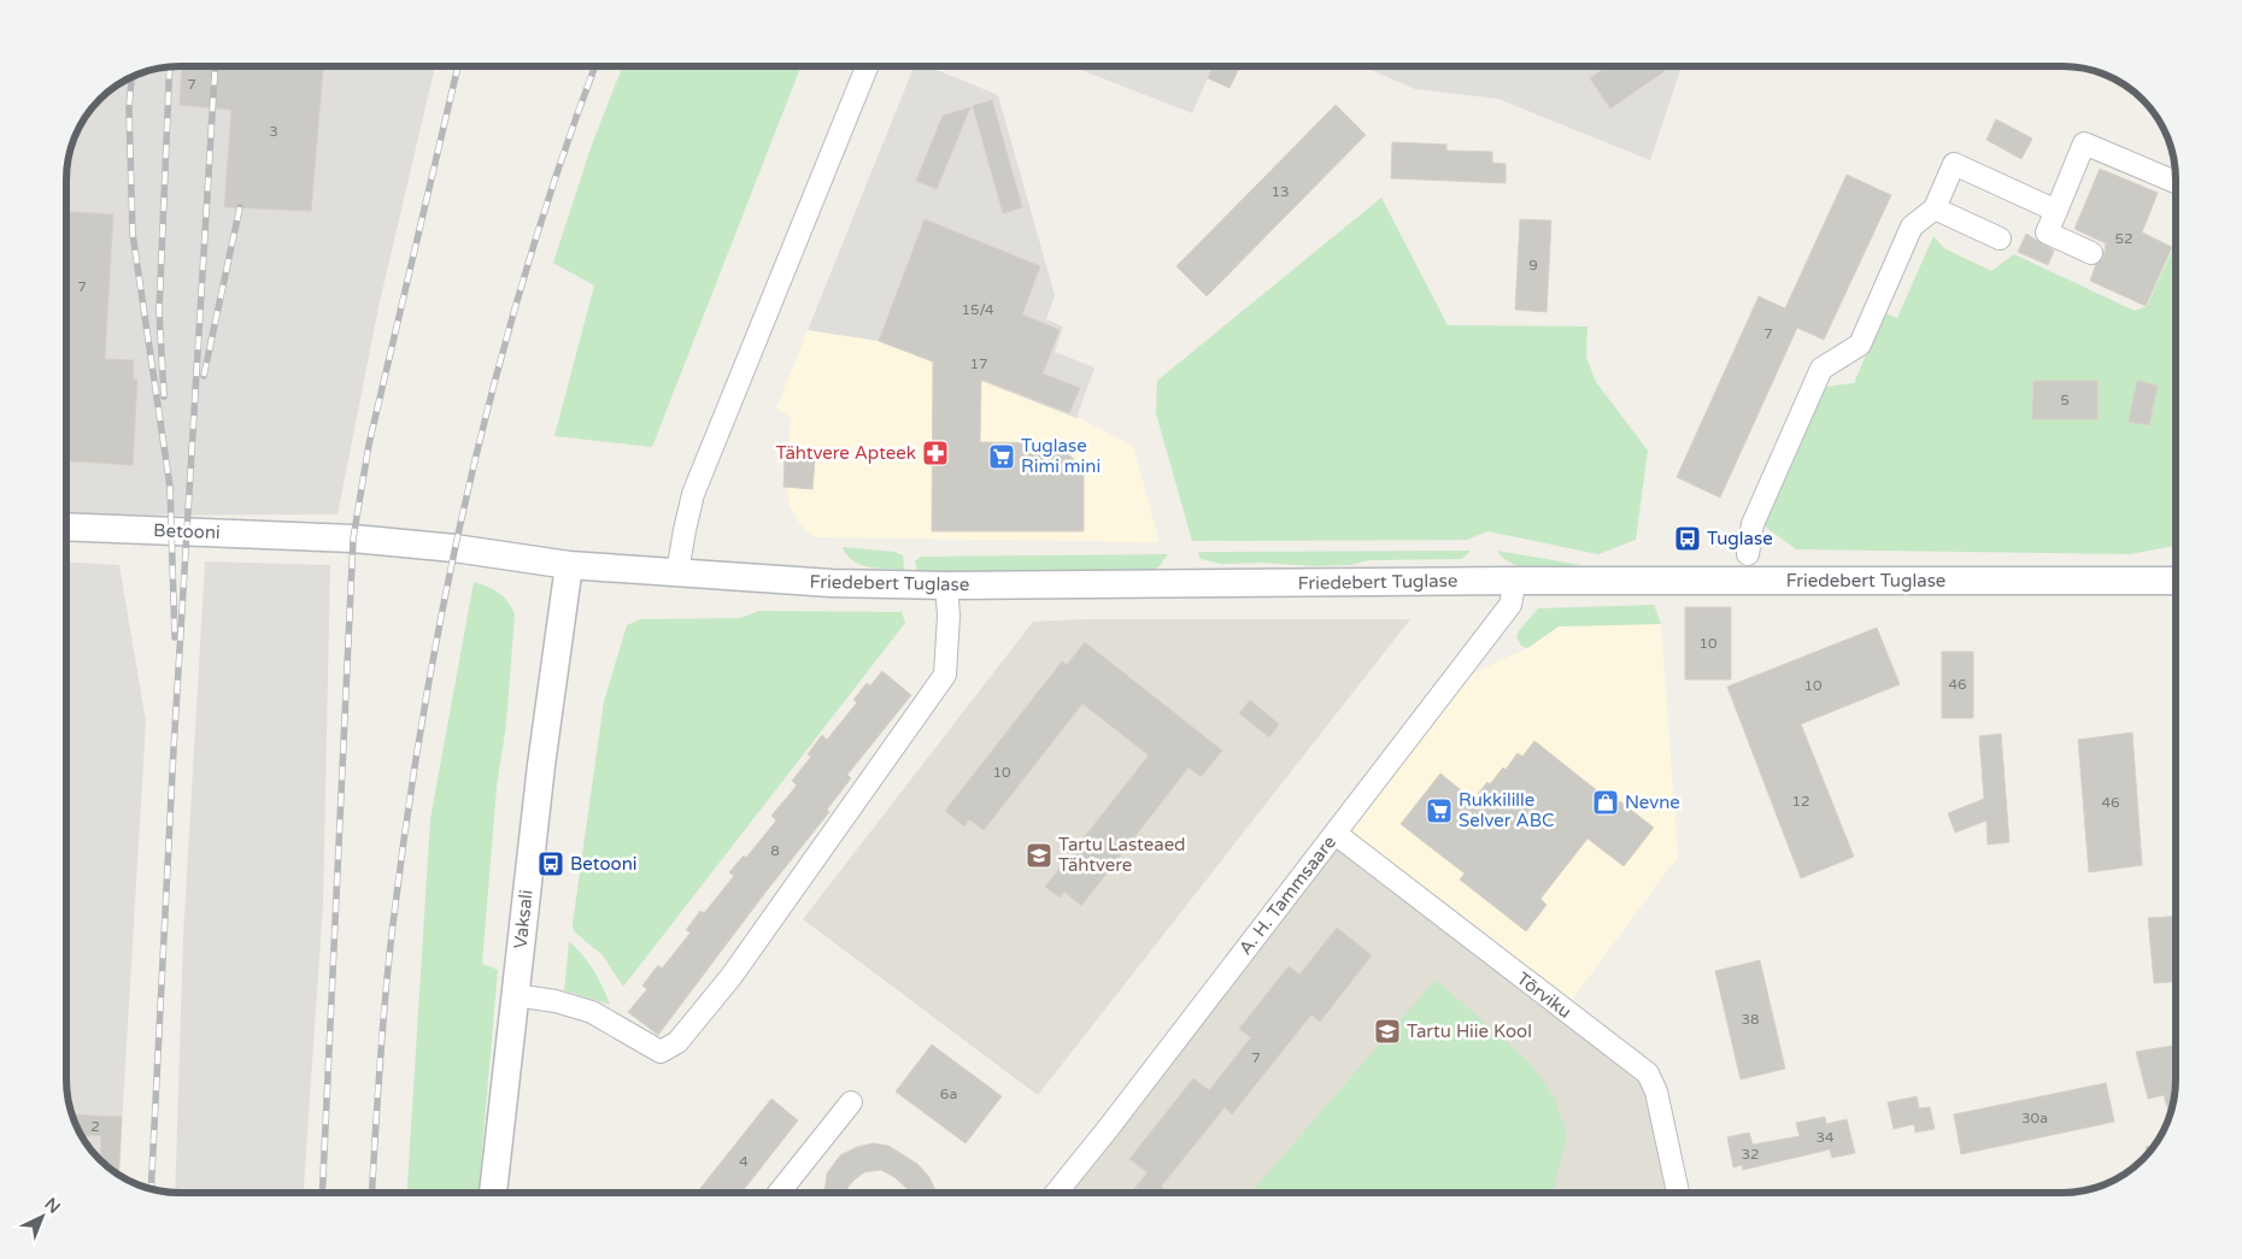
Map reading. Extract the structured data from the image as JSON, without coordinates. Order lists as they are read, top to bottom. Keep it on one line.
{"streets":{"street":["Betooni","Friedebert Tuglase","A. H. Tammsaare","Vaksali","Tõrviku"]},"crossings":[["Betooni","Friedebert Tuglase"],["Betooni","Vaksali"],["Friedebert Tuglase","A. H. Tammsaare"],["Friedebert Tuglase","Vaksali"],["A. H. Tammsaare","Tõrviku"]],"places":{"pharmacy":["Tähtvere Apteek"],"supermarket":["Tuglase Rimi mini","Rukkilille Selver ABC"],"bus stop":["Tuglase","Betooni"],"shop":["Nevne"],"school or university":["Tartu Lasteaed Tähtvere","Tartu Hiie Kool"]},"house_numbers":["7","3","13","52","9","7","15/4","7","17","5","10","46","10","10","12","46","8","38","7","6a","30a","2","34","32","4"],"north":"top right"}
